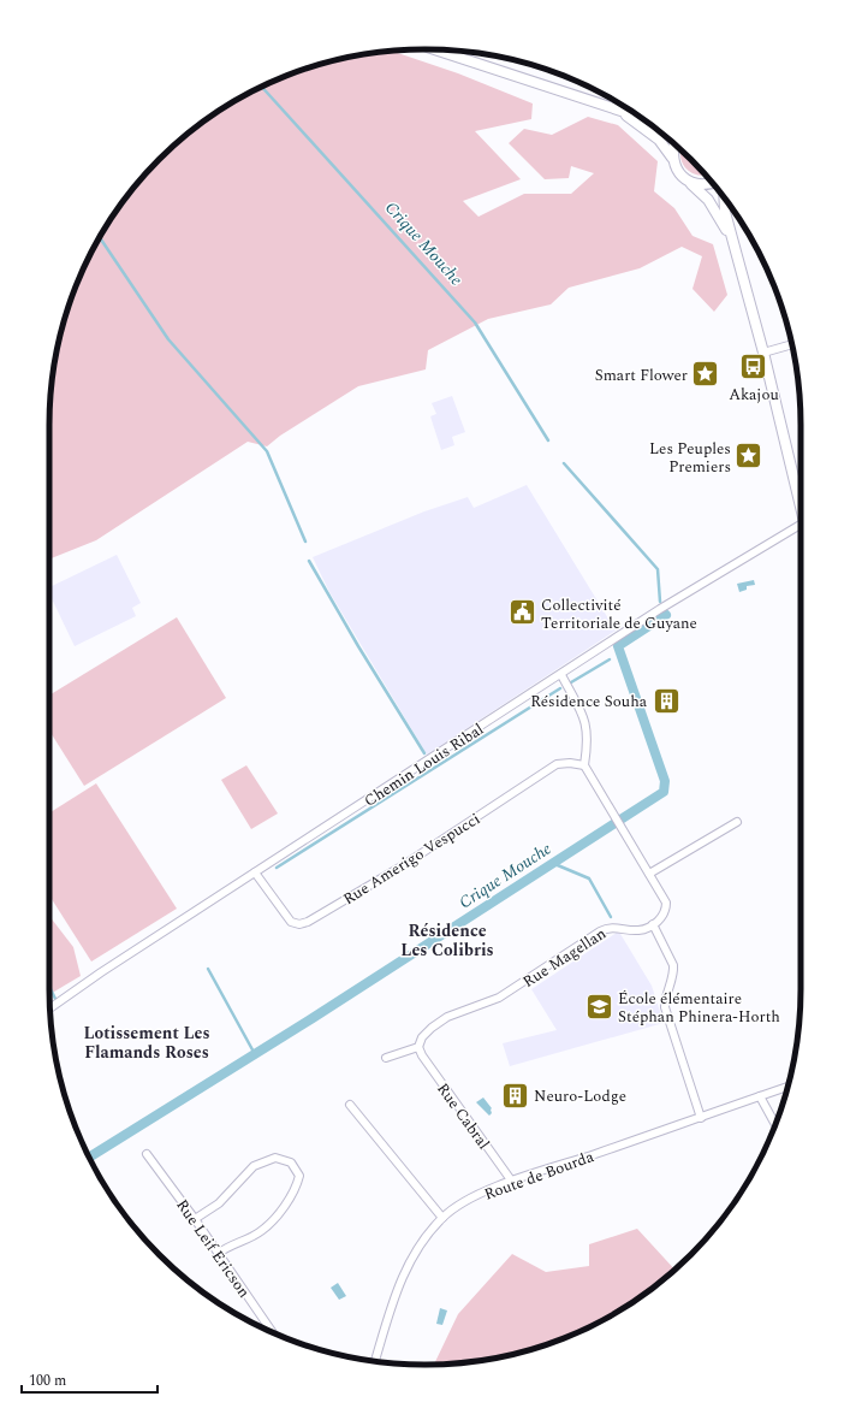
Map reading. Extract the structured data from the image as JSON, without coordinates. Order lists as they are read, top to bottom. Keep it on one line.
{"streets":{"street":["Chemin Louis Ribal","Rue Amerigo Vespucci","Rue Magellan","Rue Cabral","Route de Bourda","Rue Leif Ericson"]},"crossings":[["Chemin Louis Ribal","Rue Amerigo Vespucci"],["Rue Magellan","Rue Cabral"],["Rue Cabral","Route de Bourda"]],"districts":["Résidence Les Colibris","Lotissement Les Flamands Roses"],"water":["Crique Mouche"],"places":{"bus stop":["Akajou"],"place":["Smart Flower","Les Peuples Premiers"],"public building":["Collectivité Territoriale de Guyane"],"building":["Résidence Souha","Neuro-Lodge"],"school or university":["École élémentaire Stéphan Phinera-Horth"]},"scale_bar":"100 m"}
